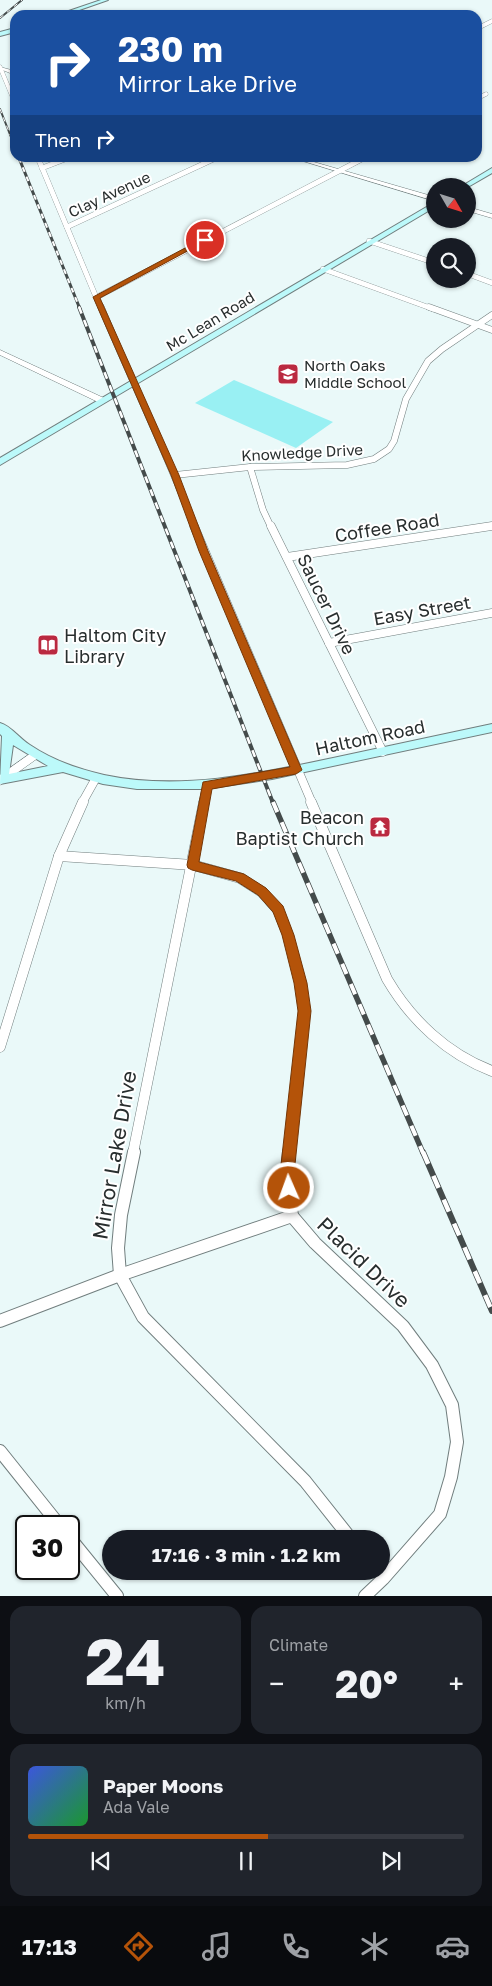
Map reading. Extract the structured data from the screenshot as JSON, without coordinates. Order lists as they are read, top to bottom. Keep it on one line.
{"streets":{"main road":["Mc Lean Road","Haltom Road"],"street":["Clay Avenue","Knowledge Drive","Coffee Road","Saucer Drive","Easy Street","Mirror Lake Drive","Placid Drive"]},"crossings":[["Knowledge Drive","Saucer Drive"],["Coffee Road","Saucer Drive"],["Saucer Drive","Easy Street"],["Saucer Drive","Haltom Road"],["Haltom Road","Mirror Lake Drive"],["Mirror Lake Drive","Placid Drive"]],"places":{"school or university":["North Oaks Middle School"],"library":["Haltom City Library"],"temple":["Beacon Baptist Church"]},"north":"bottom right","page":{"turn":["230 m","Mirror Lake Drive"],"then":"Then","limit":"30","trip":"17:16 · 3 min · 1.2 km","tile":[["24","km/h"],"Climate"],"heat":["−","20°","+"],"song":["Paper Moons","Ada Vale"],"tabs":"17:13"}}
